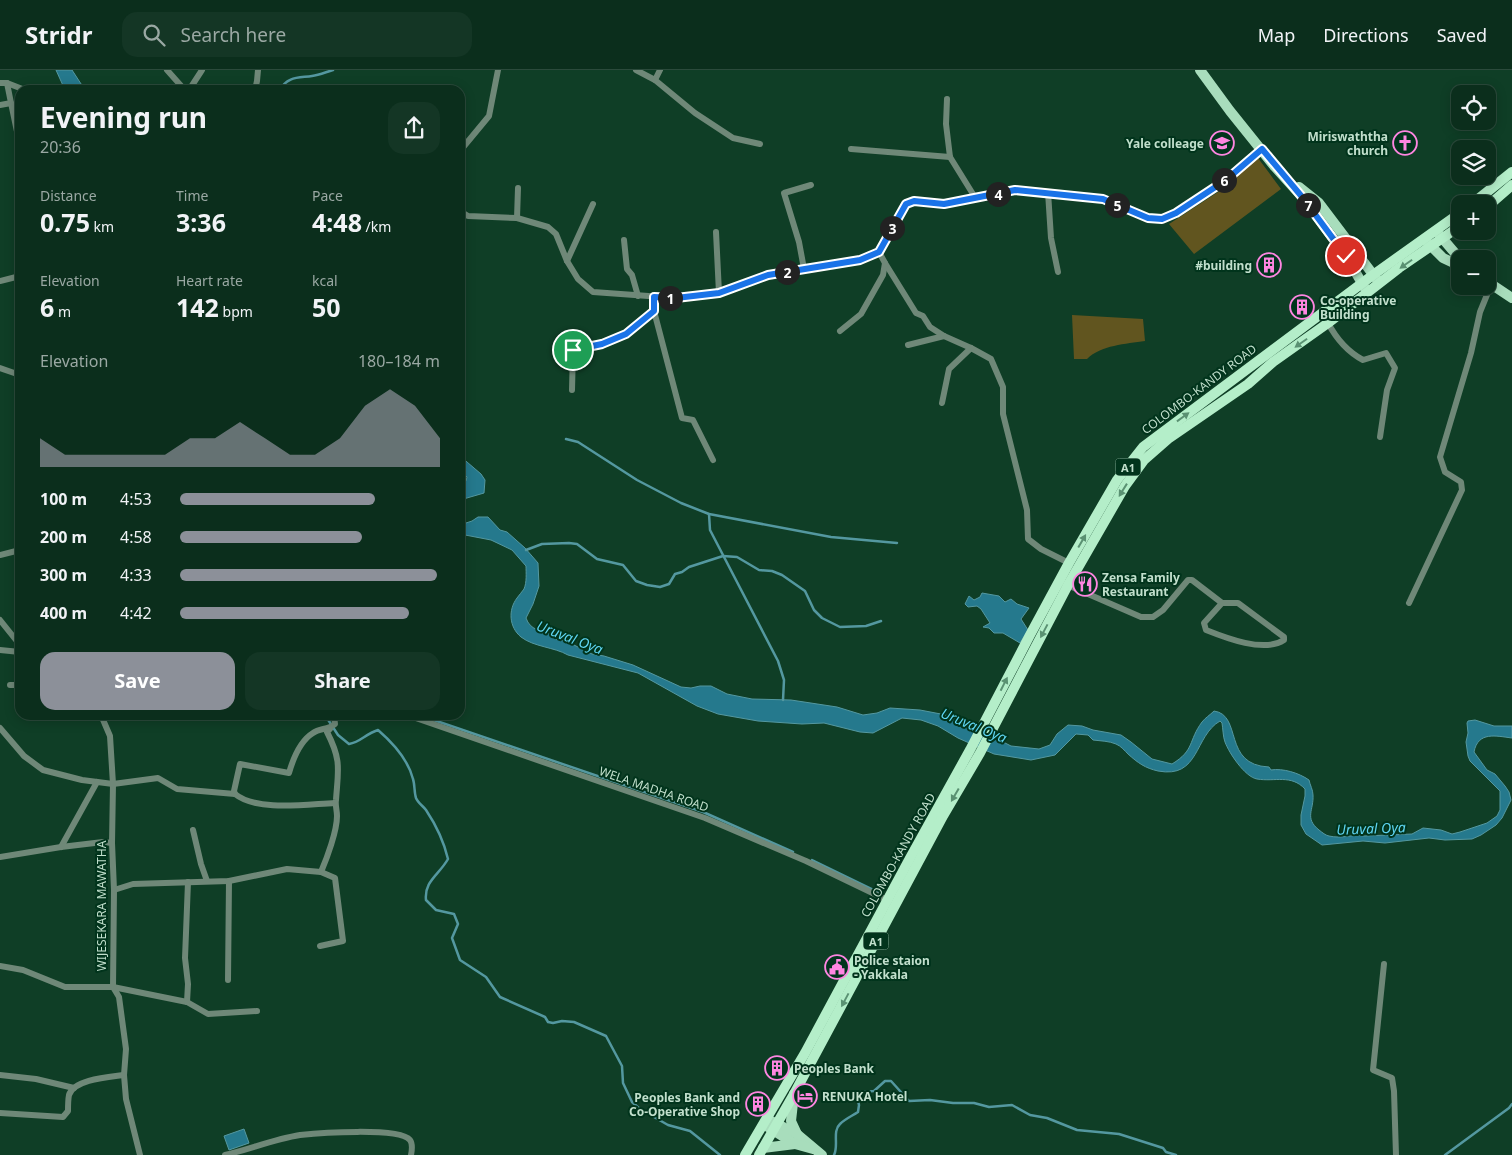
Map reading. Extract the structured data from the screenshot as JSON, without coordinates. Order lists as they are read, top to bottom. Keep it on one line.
{"streets":{"highway":["COLOMBO-KANDY ROAD","A1"],"street":["WELA MADHA ROAD","WIJESEKARA MAWATHA"]},"crossings":[["COLOMBO-KANDY ROAD","WELA MADHA ROAD"]],"water":["Uruval Oya"],"places":{"school or university":["Yale colleage"],"church":["Miriswaththa church"],"building":["#building","Co-operative Building","Peoples Bank","Peoples Bank and Co-Operative Shop"],"restaurant":["Zensa Family Restaurant"],"public building":["Police staion - Yakkala"],"hotel":["RENUKA Hotel"]},"page":{"header":"Stridr","search":"Search here","nav":["Map","Directions","Saved"],"map_buttons":["+","−"],"heading":["Evening run","20:36"],"pins":["6","4","5","7","3","2","1"],"stats":[["Distance","0.75 km"],["Time","3:36"],["Pace","4:48 /km"],["Elevation","6 m"],["Heart rate","142 bpm"],["kcal","50"]],"chart":["Elevation","180–184 m"],"list":[{"name":"100 m","note":"4:53"},{"name":"200 m","note":"4:58"},{"name":"300 m","note":"4:33"},{"name":"400 m","note":"4:42"}],"buttons":["Save","Share"]}}
